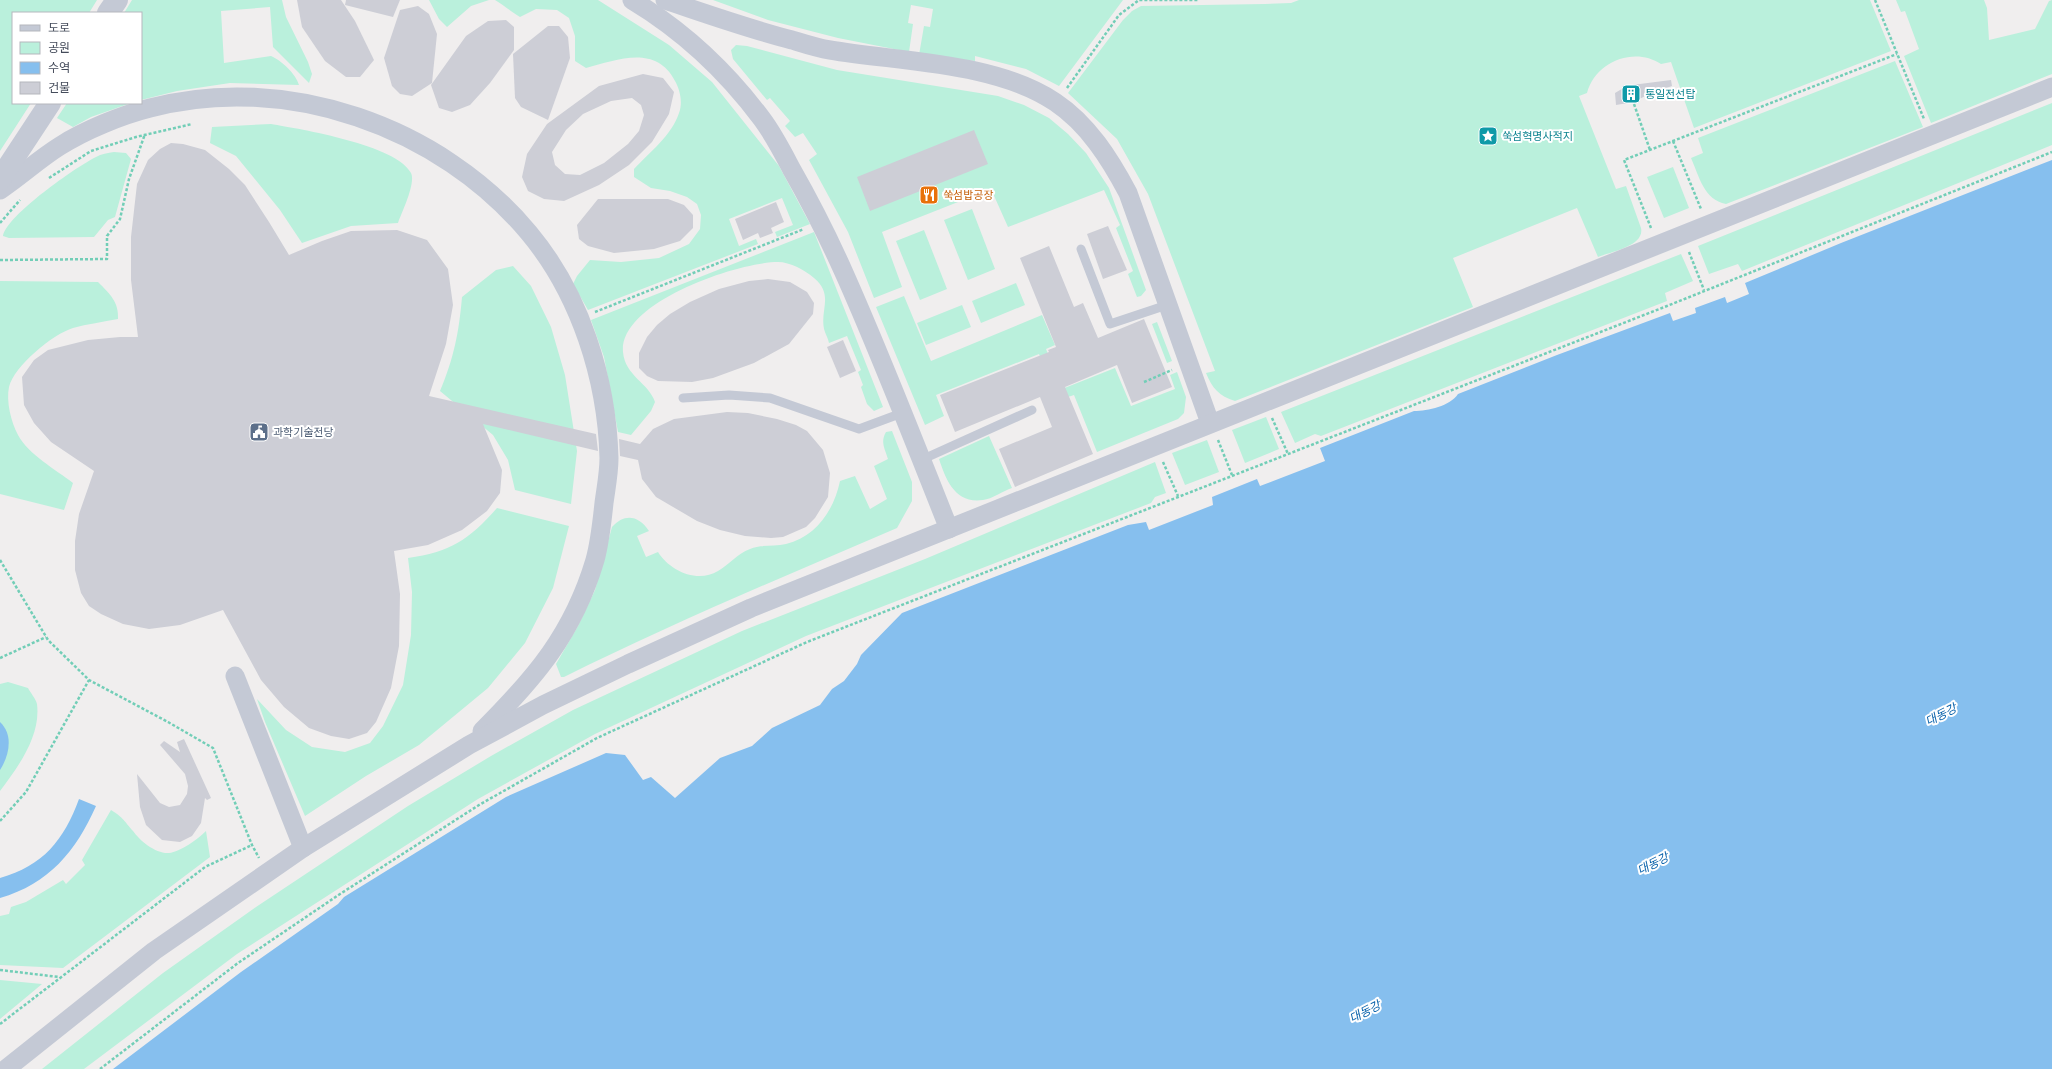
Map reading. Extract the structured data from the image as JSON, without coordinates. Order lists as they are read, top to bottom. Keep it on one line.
{"water":["대동강"],"places":{"building":["통일전선탑"],"place":["쑥섬혁명사적지"],"restaurant":["쑥섬밥공장"],"public building":["과학기술전당"]},"legend":["도로","공원","수역","건물"]}
